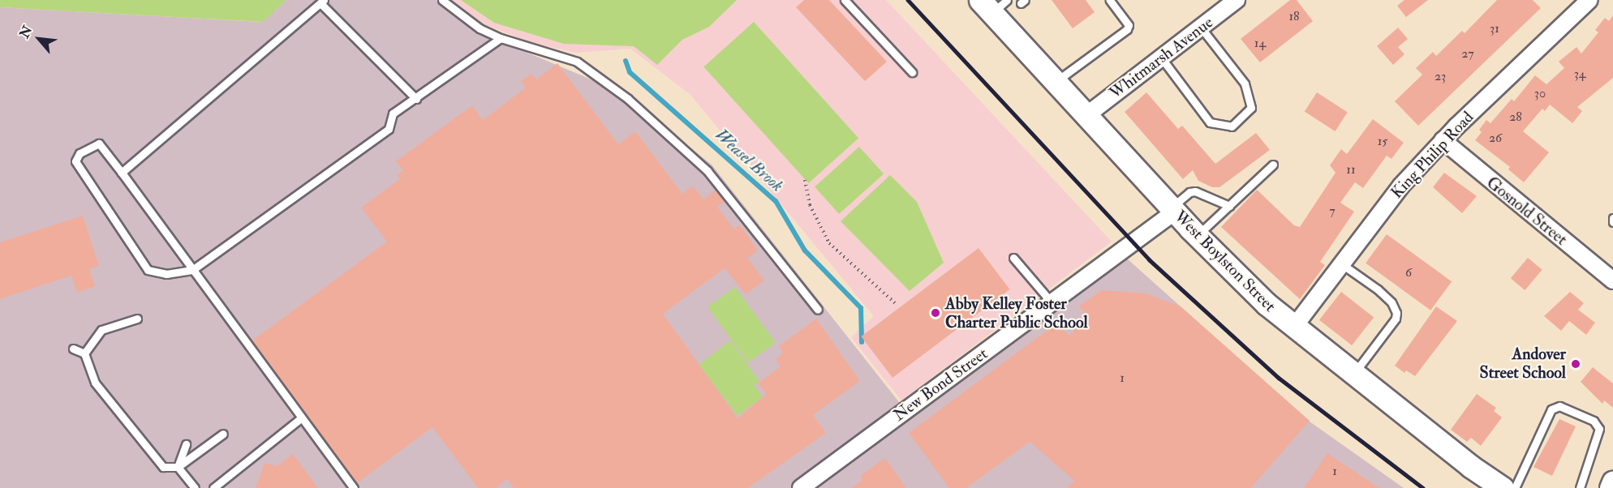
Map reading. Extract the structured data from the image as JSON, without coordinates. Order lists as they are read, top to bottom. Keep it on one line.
{"streets":{"main road":["West Boylston Street"],"street":["Whitmarsh Avenue","King Philip Road","Gosnold Street","New Bond Street"]},"crossings":[["Whitmarsh Avenue","West Boylston Street"],["King Philip Road","Gosnold Street"],["King Philip Road","West Boylston Street"],["West Boylston Street","New Bond Street"]],"water":["Weasel Brook"],"places":["Abby Kelley Foster Charter Public School","Andover Street School"],"house_numbers":["18","31","14","27","34","23","30","28","26","15","11","7","6","1","1"],"north":"top left"}
